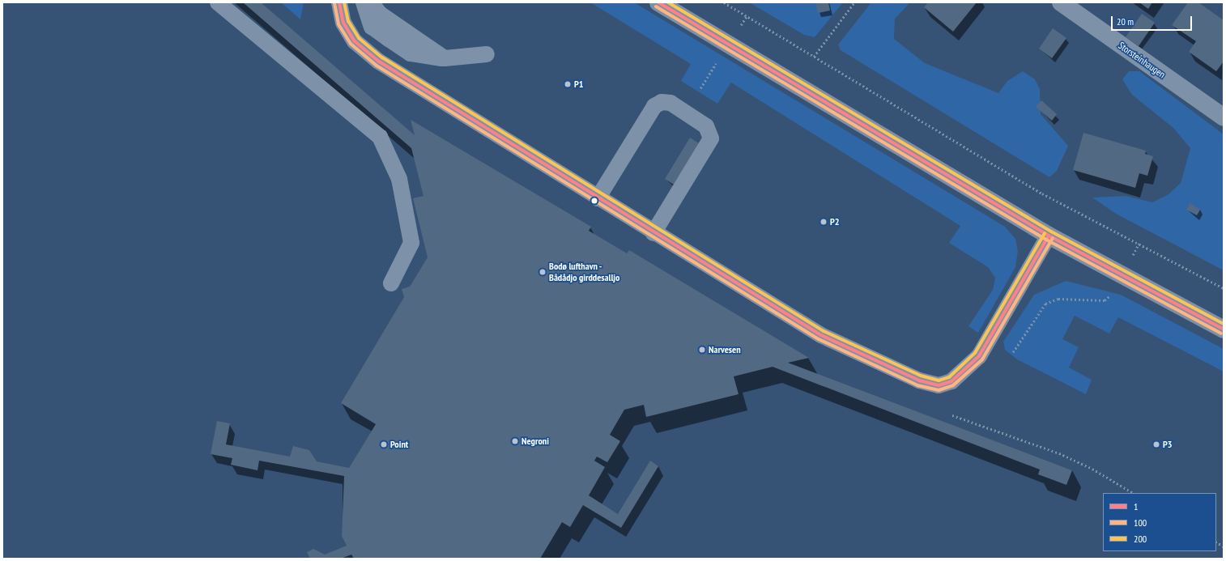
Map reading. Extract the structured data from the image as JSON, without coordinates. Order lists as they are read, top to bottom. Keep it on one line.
{"streets":{"street":["Storsteinhaugen"]},"places":["P1","P2","Bodø lufthavn - Bådådjo girddesalljo","Narvesen","Negroni","Point","P3"],"lines":["transit line 1","transit line 200","transit line 100"],"legend":["1","100","200"],"scale_bar":"20 m"}
